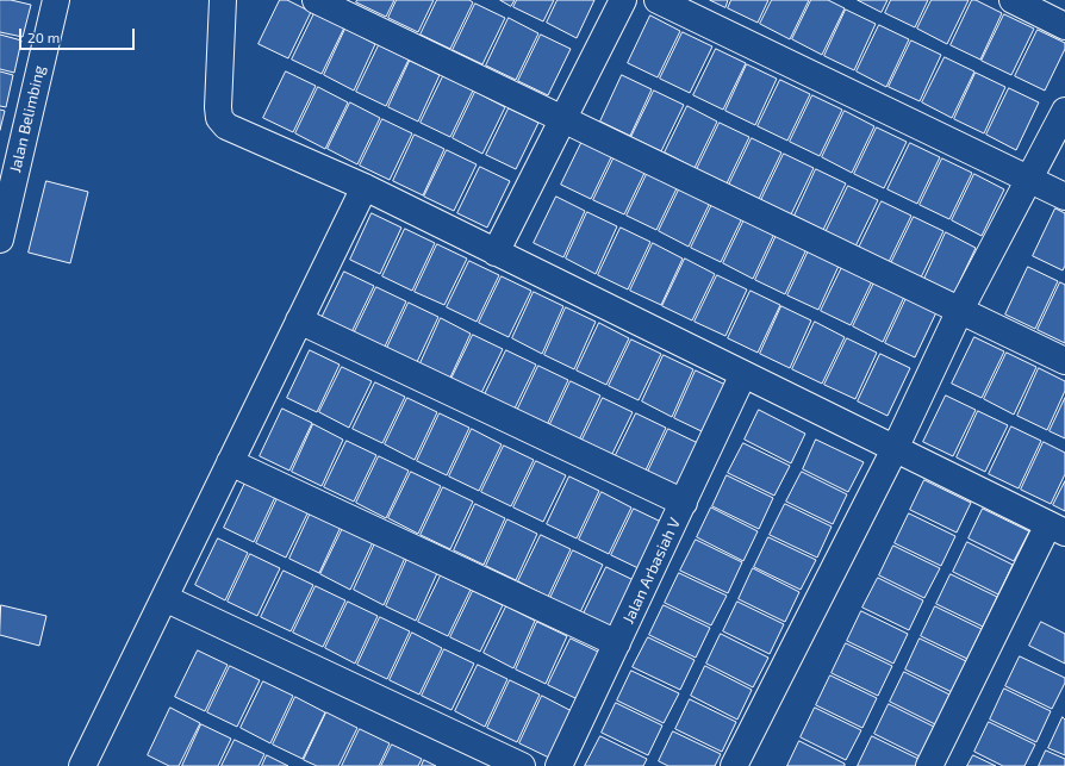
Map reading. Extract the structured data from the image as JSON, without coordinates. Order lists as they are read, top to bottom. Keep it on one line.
{"streets":{"street":["Jalan Belimbing","Jalan Arbasiah V"]},"scale_bar":"20 m"}
